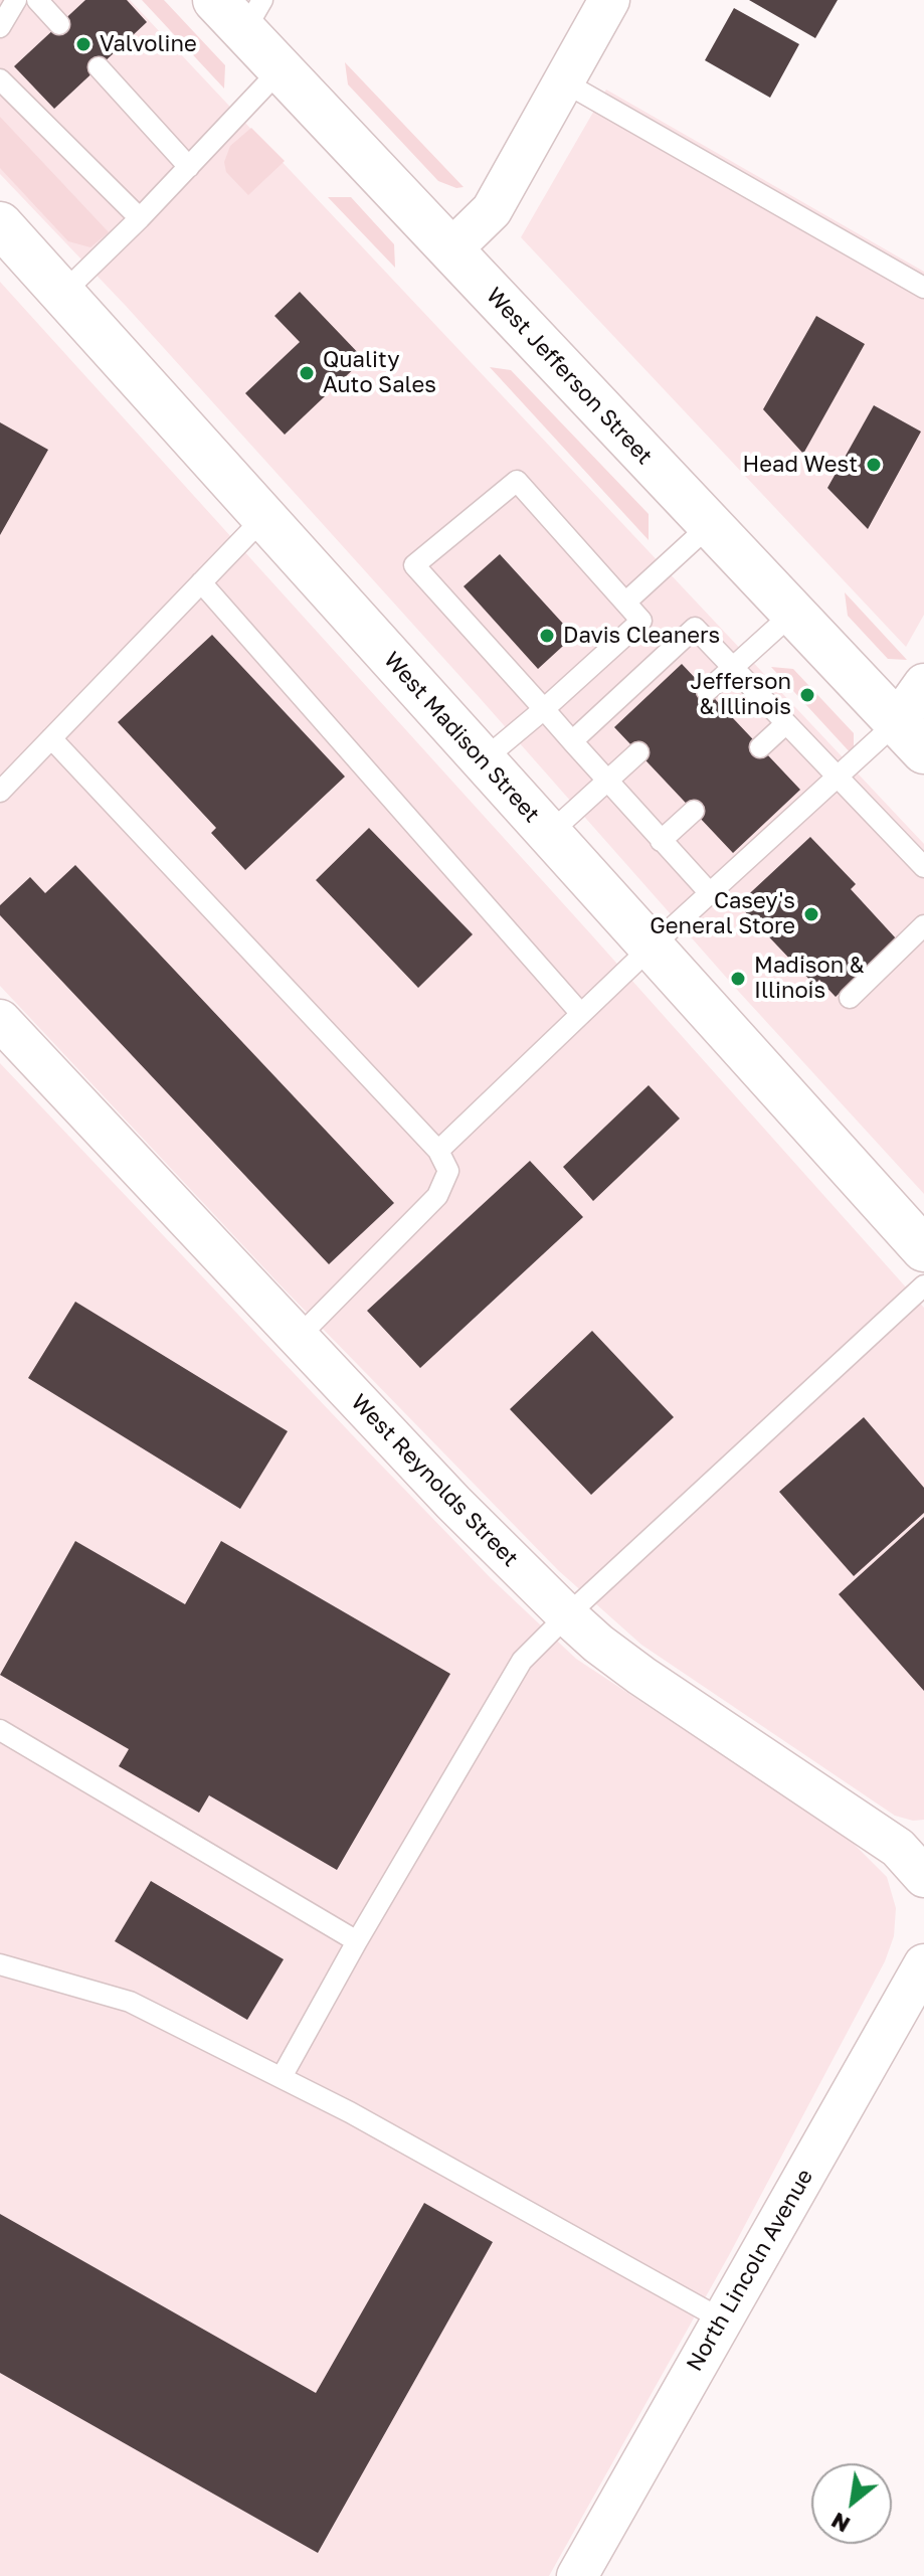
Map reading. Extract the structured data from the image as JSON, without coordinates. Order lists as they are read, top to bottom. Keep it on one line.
{"streets":{"main road":["West Jefferson Street","West Madison Street"],"street":["West Reynolds Street","North Lincoln Avenue"]},"places":["Valvoline","Quality Auto Sales","Head West","Davis Cleaners","Jefferson & Illinois","Casey's General Store","Madison & Illinois"],"north":"bottom left"}
